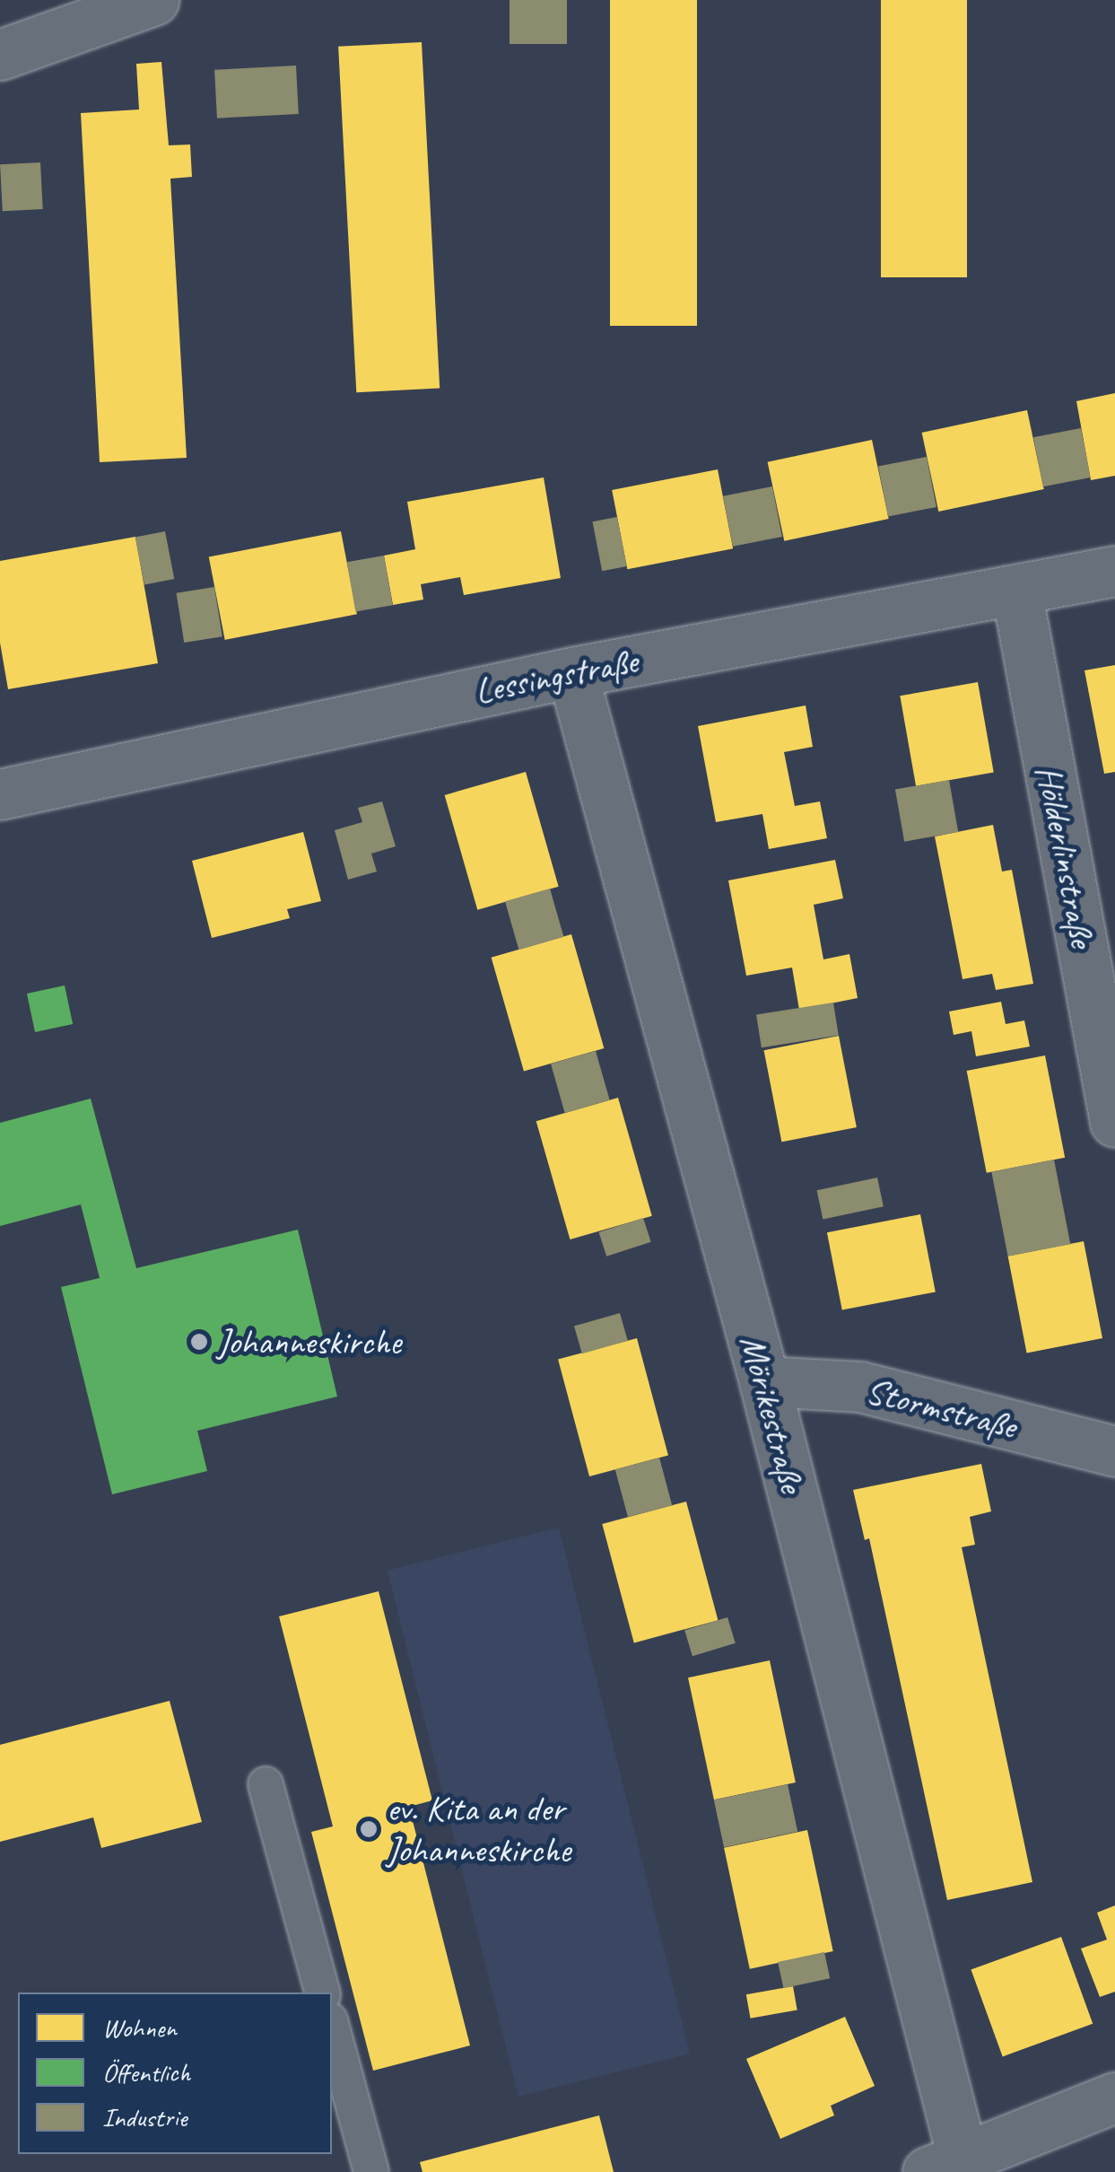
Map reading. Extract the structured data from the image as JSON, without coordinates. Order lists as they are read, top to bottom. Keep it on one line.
{"streets":{"street":["Lessingstraße","Hölderlinstraße","Stormstraße","Mörikestraße"]},"crossings":[["Lessingstraße","Hölderlinstraße"],["Lessingstraße","Mörikestraße"],["Stormstraße","Mörikestraße"]],"places":["Johanneskirche","ev. Kita an der Johanneskirche"],"legend":["Wohnen","Öffentlich","Industrie"]}
